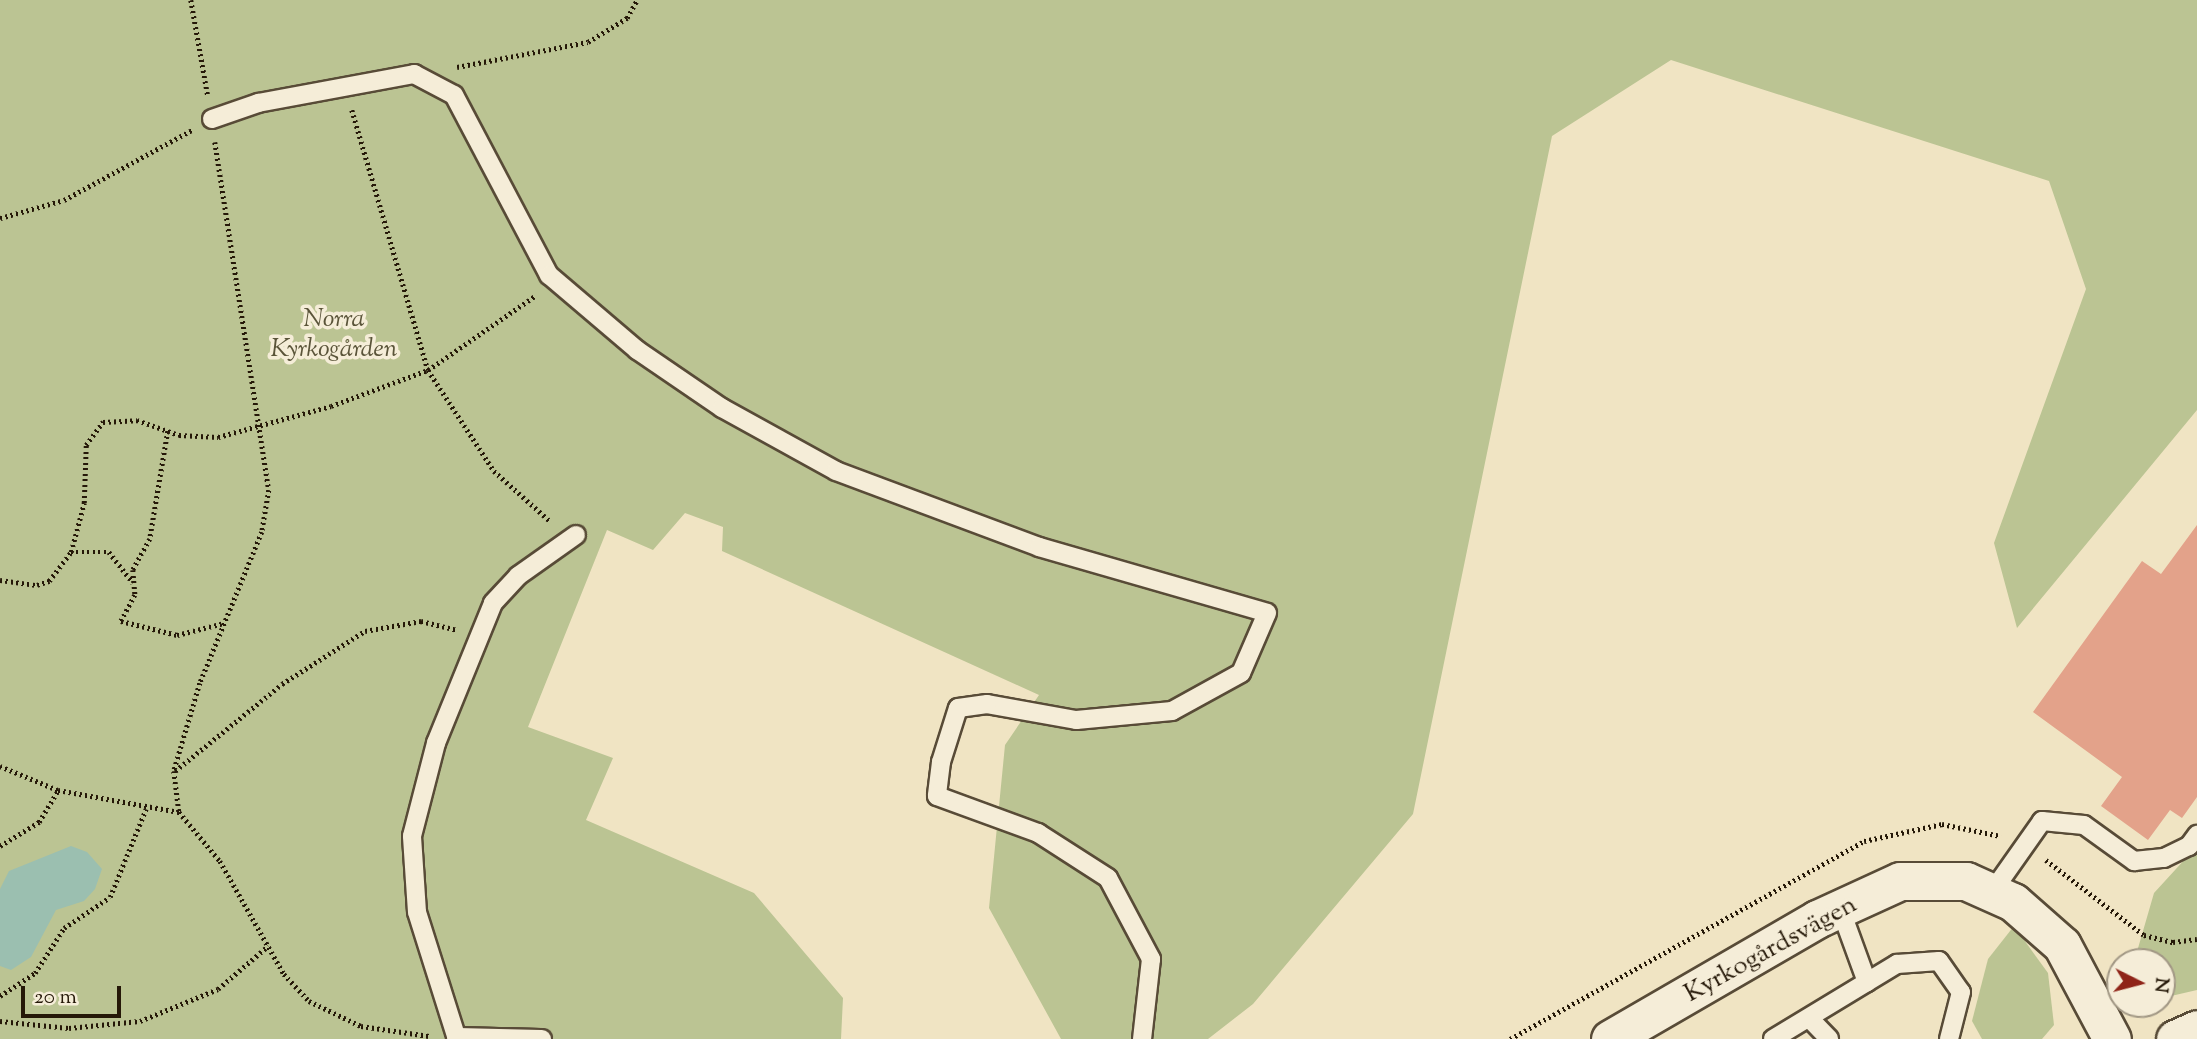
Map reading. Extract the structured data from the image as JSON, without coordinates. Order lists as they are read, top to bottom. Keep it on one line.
{"streets":{"street":["Kyrkogårdsvägen"]},"parks":["Norra Kyrkogården"],"scale_bar":"20 m","north":"right"}
